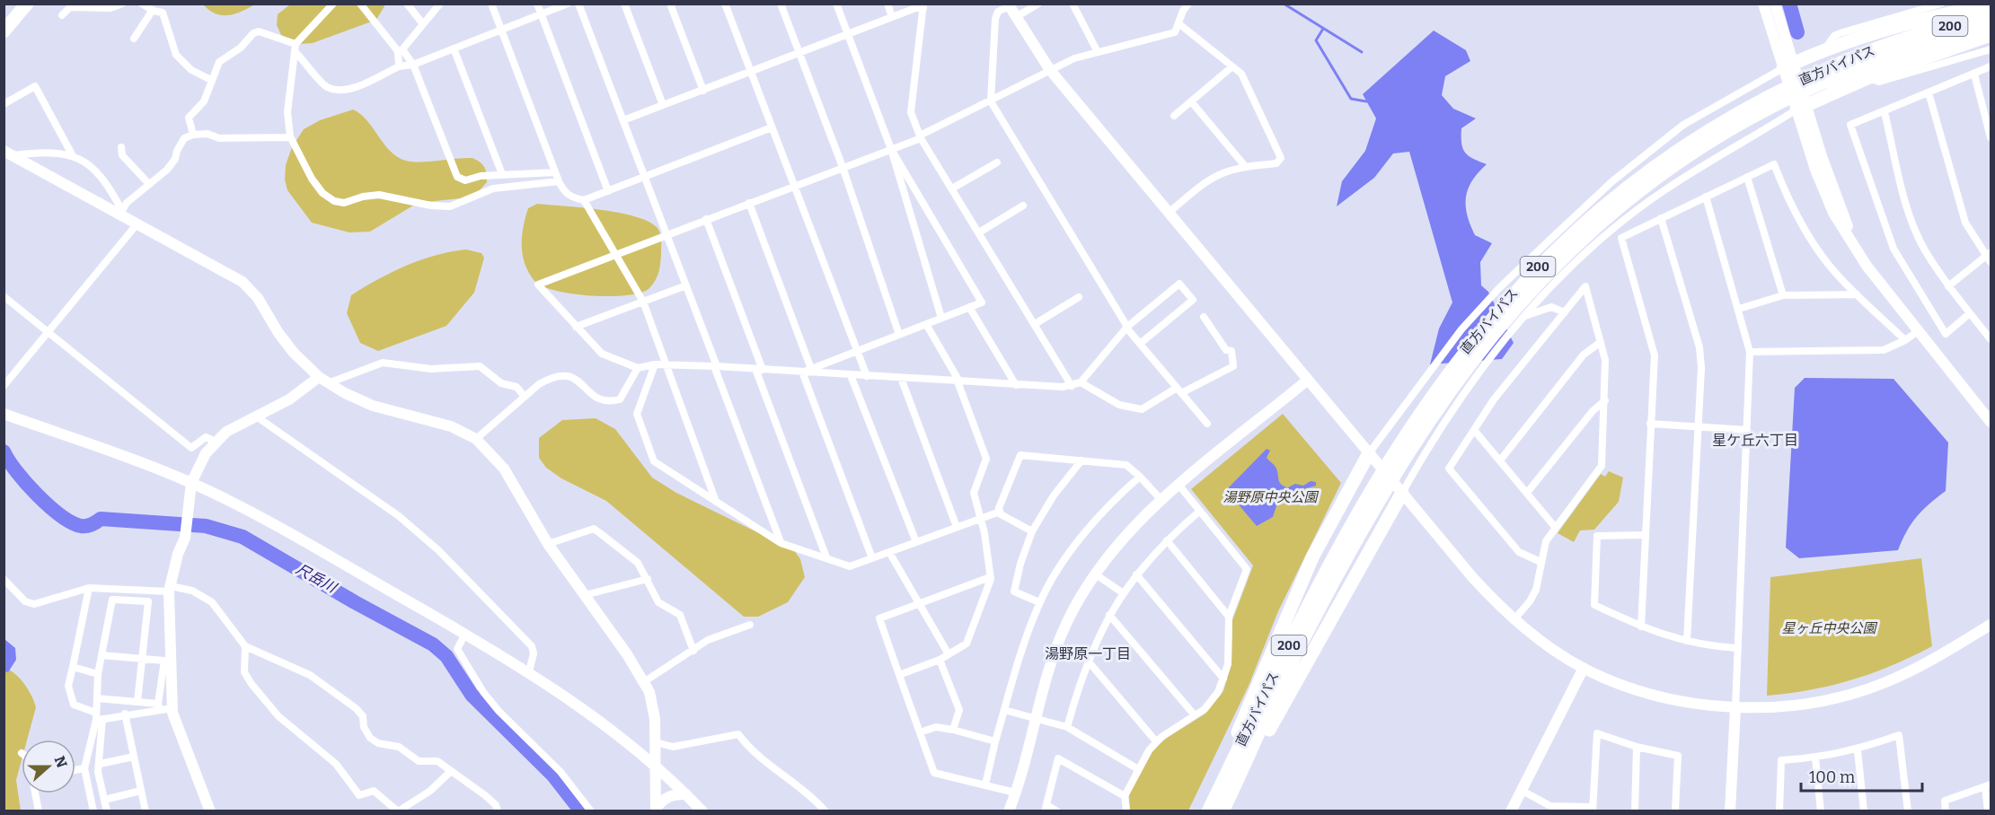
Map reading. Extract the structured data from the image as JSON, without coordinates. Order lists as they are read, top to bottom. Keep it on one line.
{"streets":{"highway":["200","直方バイパス"]},"districts":["星ケ丘六丁目","湯野原一丁目"],"water":["尺岳川"],"parks":["湯野原中央公園","星ヶ丘中央公園"],"scale_bar":"100 m","north":"right"}
